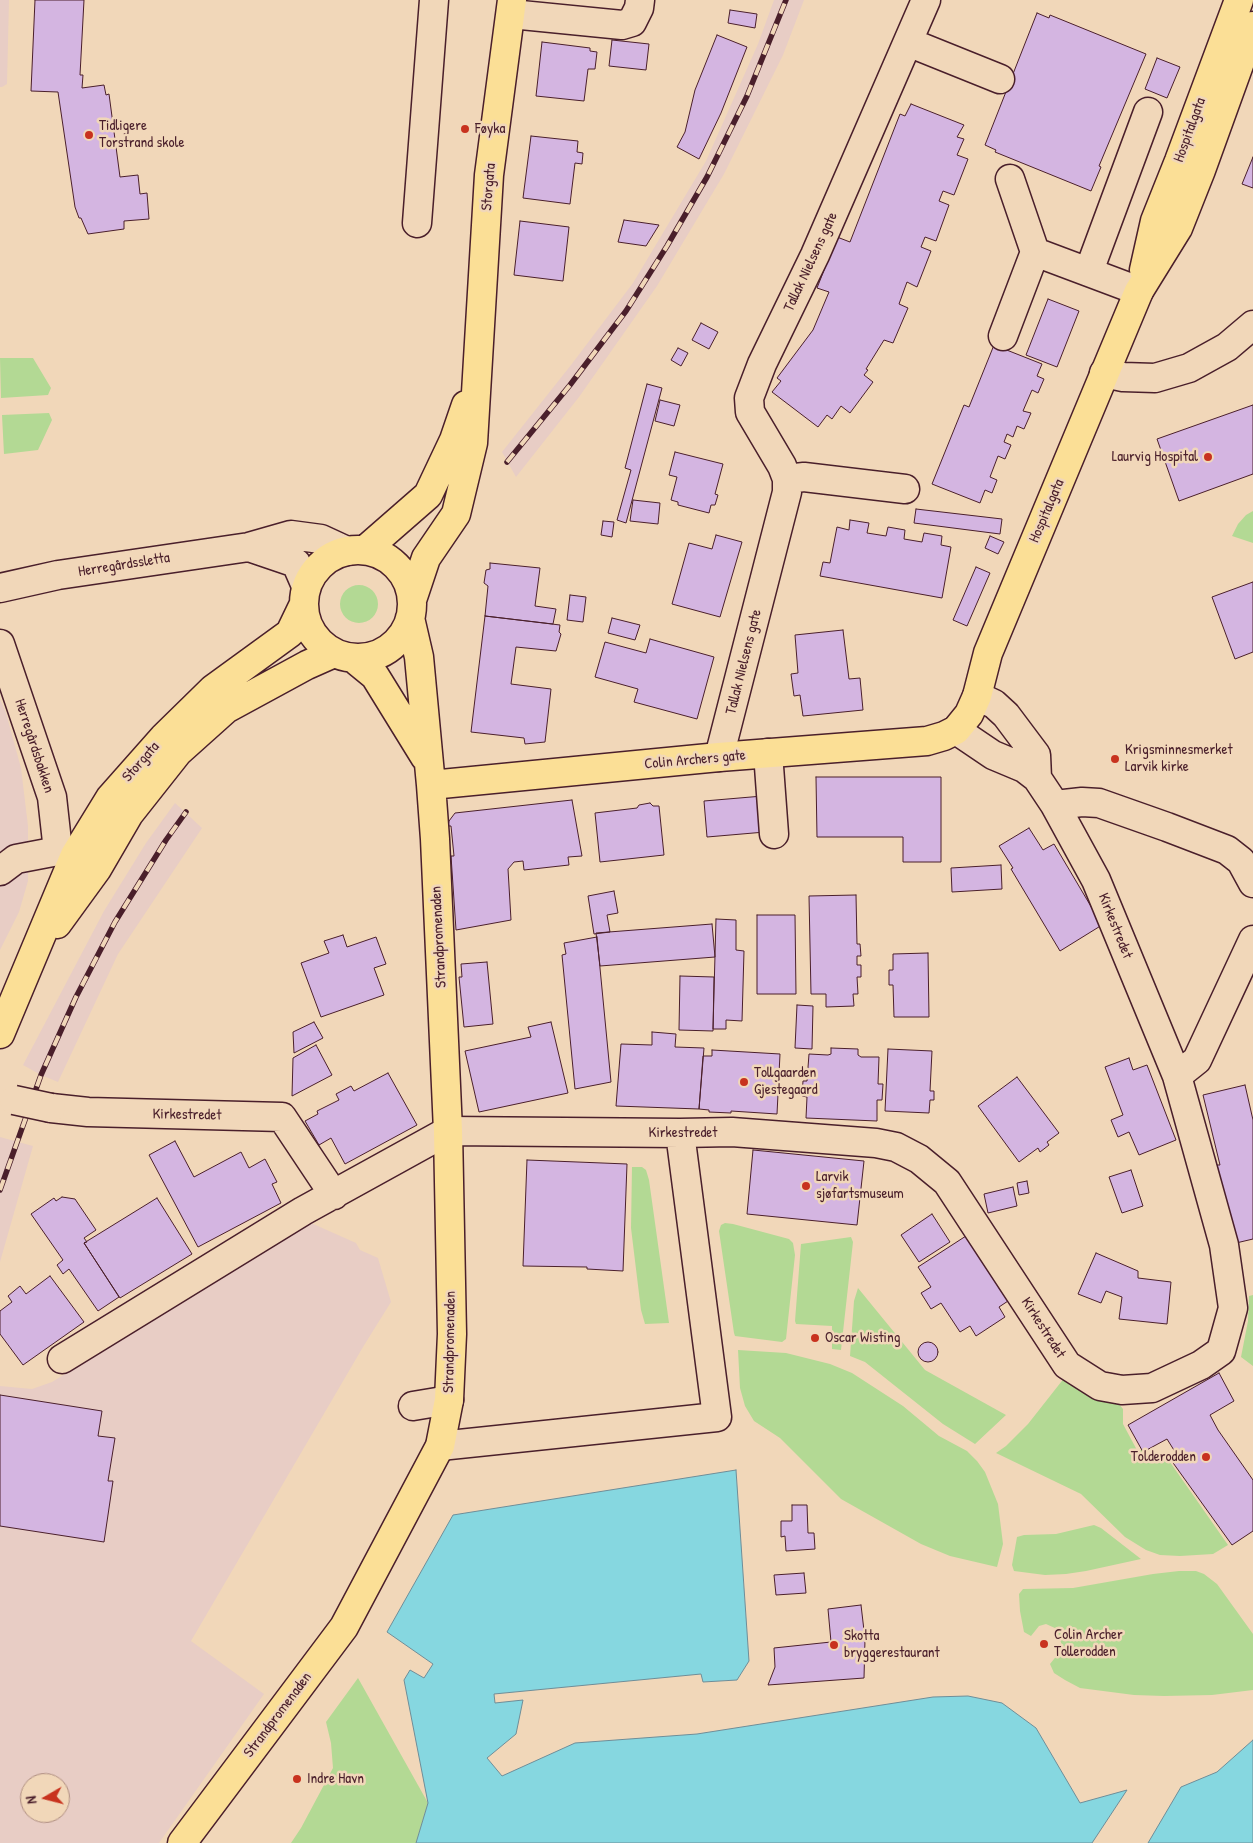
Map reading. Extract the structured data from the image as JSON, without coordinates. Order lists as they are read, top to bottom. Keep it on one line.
{"streets":{"main road":["Hospitalgata","Storgata","Colin Archers gate","Strandpromenaden"],"street":["Tallak Nielsens gate","Herregårdssletta","Herregårdsbakken","Kirkestredet"]},"crossings":[["Hospitalgata","Colin Archers gate"],["Hospitalgata","Kirkestredet"],["Storgata","Herregårdssletta"],["Storgata","Herregårdsbakken"],["Storgata","Strandpromenaden"],["Tallak Nielsens gate","Colin Archers gate"],["Herregårdssletta","Strandpromenaden"],["Colin Archers gate","Strandpromenaden"],["Kirkestredet","Strandpromenaden"]],"places":["Føyka","Tidligere Torstrand skole","Laurvig Hospital","Krigsminnesmerket Larvik kirke","Tollgaarden Gjestegaard","Larvik sjøfartsmuseum","Oscar Wisting","Tolderodden","Colin Archer Tollerodden","Skotta bryggerestaurant","Indre Havn"],"north":"left"}
